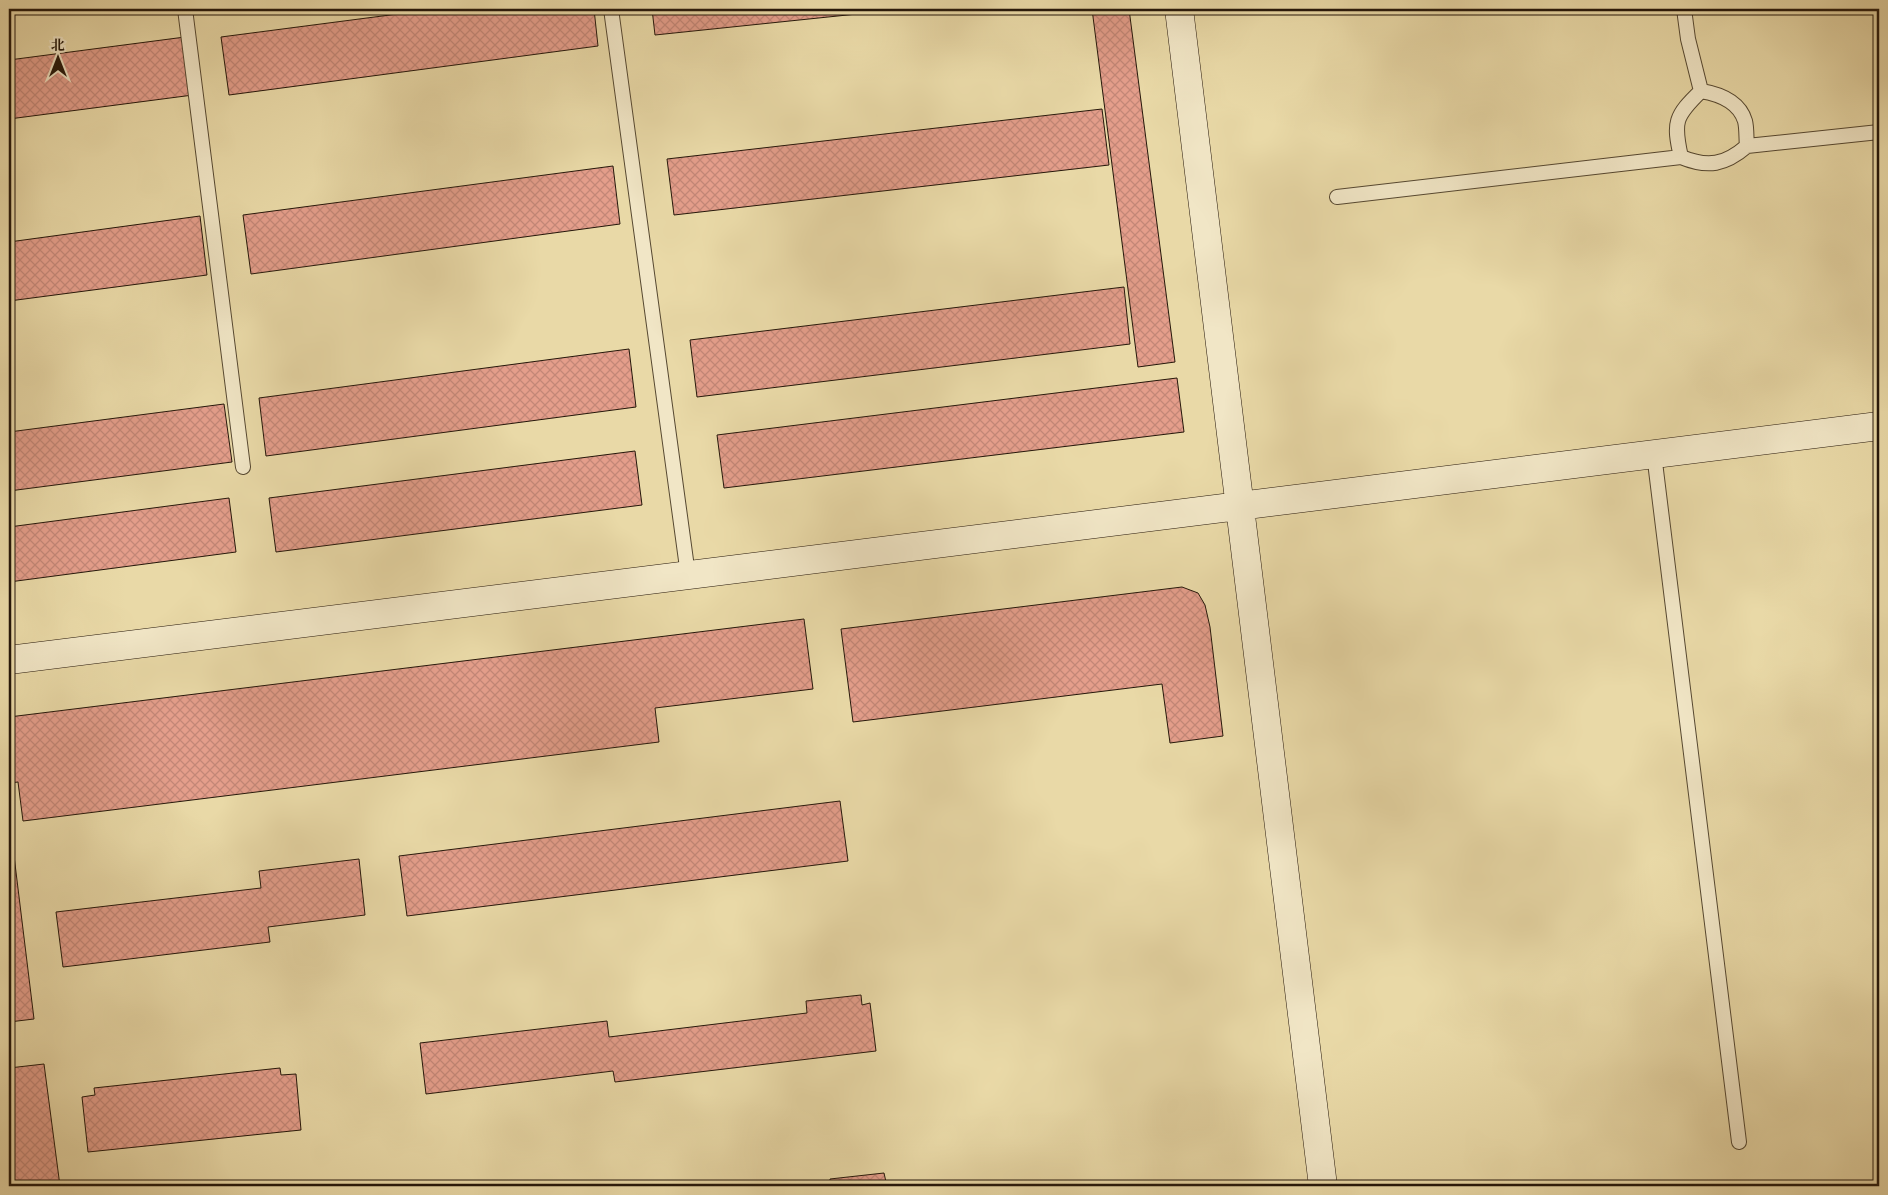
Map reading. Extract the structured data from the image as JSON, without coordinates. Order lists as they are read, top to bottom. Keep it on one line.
{"north":"top"}
